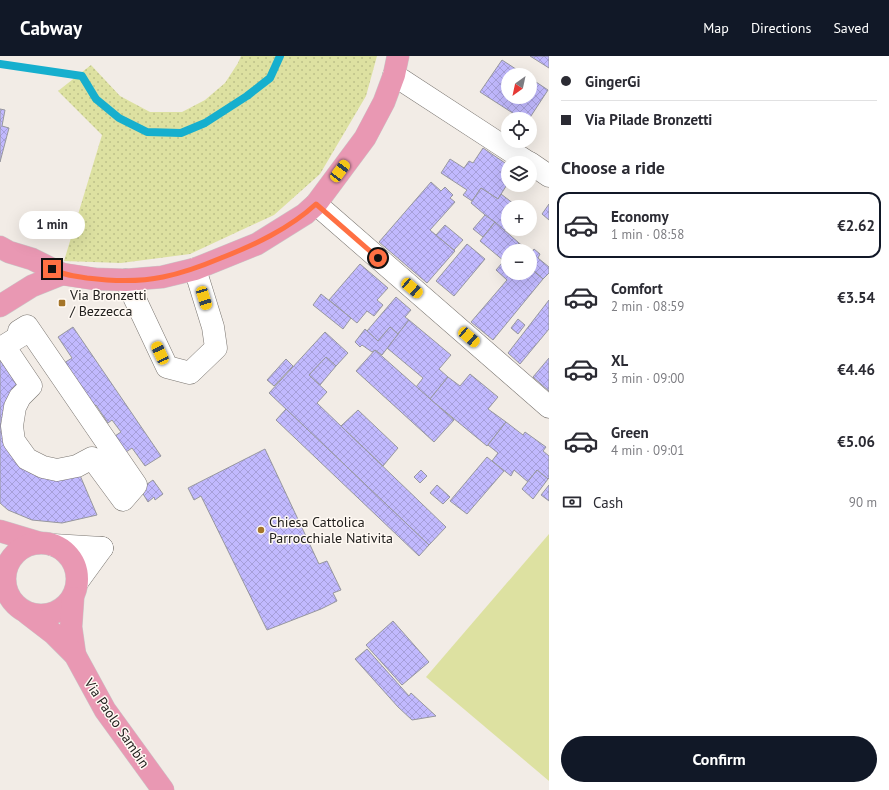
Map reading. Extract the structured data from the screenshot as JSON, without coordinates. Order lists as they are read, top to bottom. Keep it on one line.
{"streets":{"main road":["Via Paolo Sambin"]},"places":{"transit":["Via Bronzetti / Bezzecca"],"other":["Chiesa Cattolica Parrocchiale Nativita"]},"north":"bottom left","page":{"header":"Cabway","nav":["Map","Directions","Saved"],"banner":["GingerGi","Via Pilade Bronzetti"],"map_buttons":["+","−"],"heading":"Choose a ride","list":[{"name":"Economy","note":"1 min · 08:58","value":"€2.62"},{"name":"Comfort","note":"2 min · 08:59","value":"€3.54"},{"name":"XL","note":"3 min · 09:00","value":"€4.46"},{"name":"Green","note":"4 min · 09:01","value":"€5.06"}],"bubble":"1 min","pay":["Cash","90 m"],"buttons":"Confirm"}}
